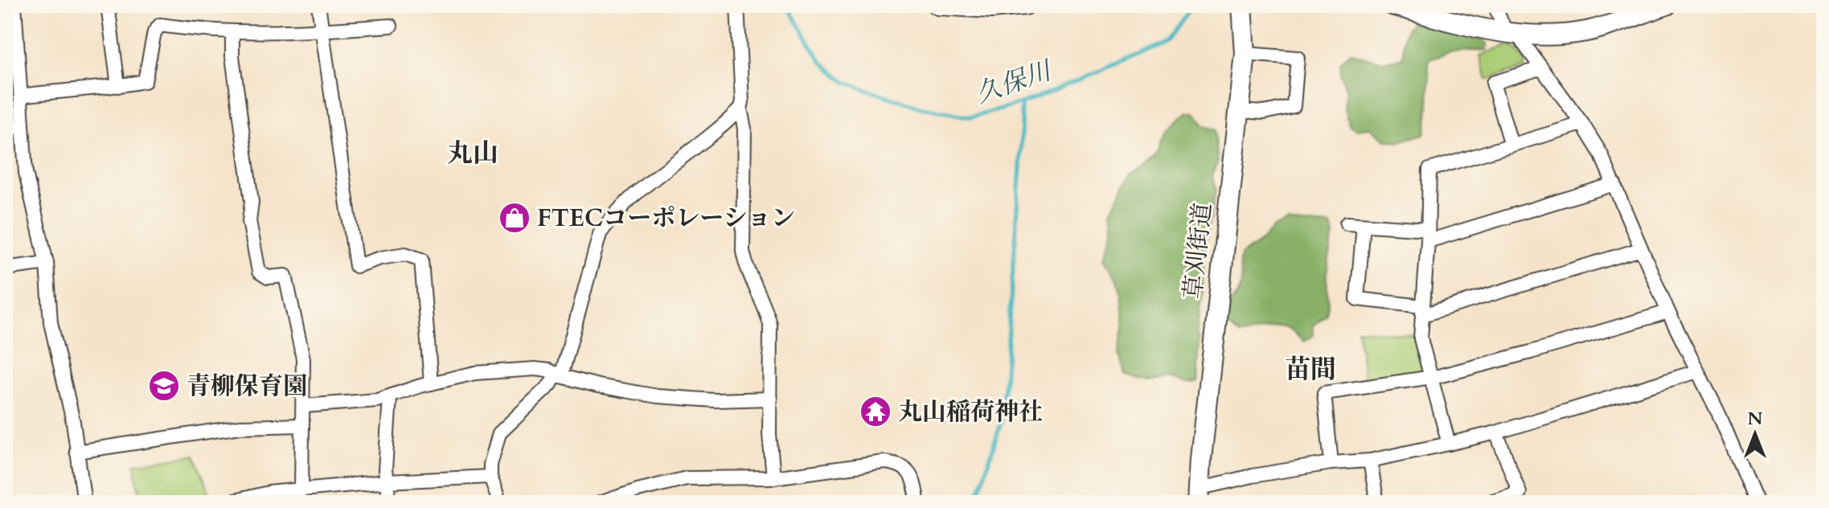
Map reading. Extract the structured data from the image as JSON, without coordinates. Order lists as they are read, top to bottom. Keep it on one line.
{"streets":{"street":["草刈街道"]},"districts":["丸山","苗間"],"water":["久保川"],"places":{"shop":["FTECコーポレーション"],"school or university":["青柳保育園"],"temple":["丸山稲荷神社"]},"north":"top"}
